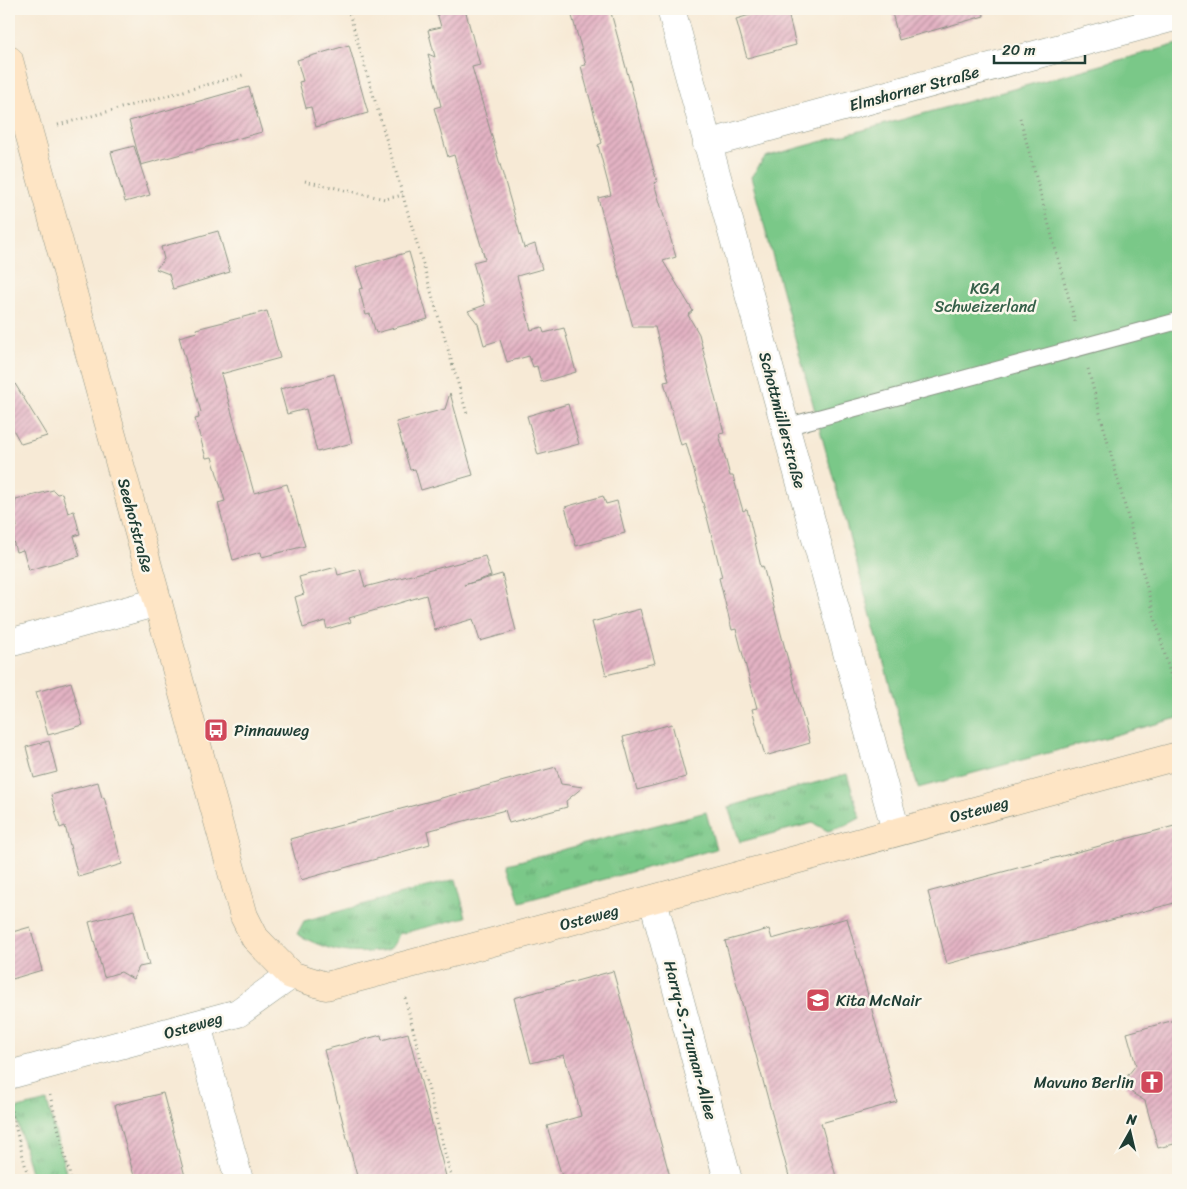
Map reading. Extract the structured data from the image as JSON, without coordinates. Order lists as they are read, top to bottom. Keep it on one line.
{"streets":{"street":["Elmshorner Straße","Schottmüllerstraße","Seehofstraße","Osteweg","Harry-S.-Truman-Allee"]},"crossings":[["Elmshorner Straße","Schottmüllerstraße"],["Schottmüllerstraße","Osteweg"],["Seehofstraße","Osteweg"],["Osteweg","Harry-S.-Truman-Allee"]],"parks":["KGA Schweizerland"],"places":{"bus stop":["Pinnauweg"],"school or university":["Kita McNair"],"church":["Mavuno Berlin"]},"scale_bar":"20 m","north":"top"}
